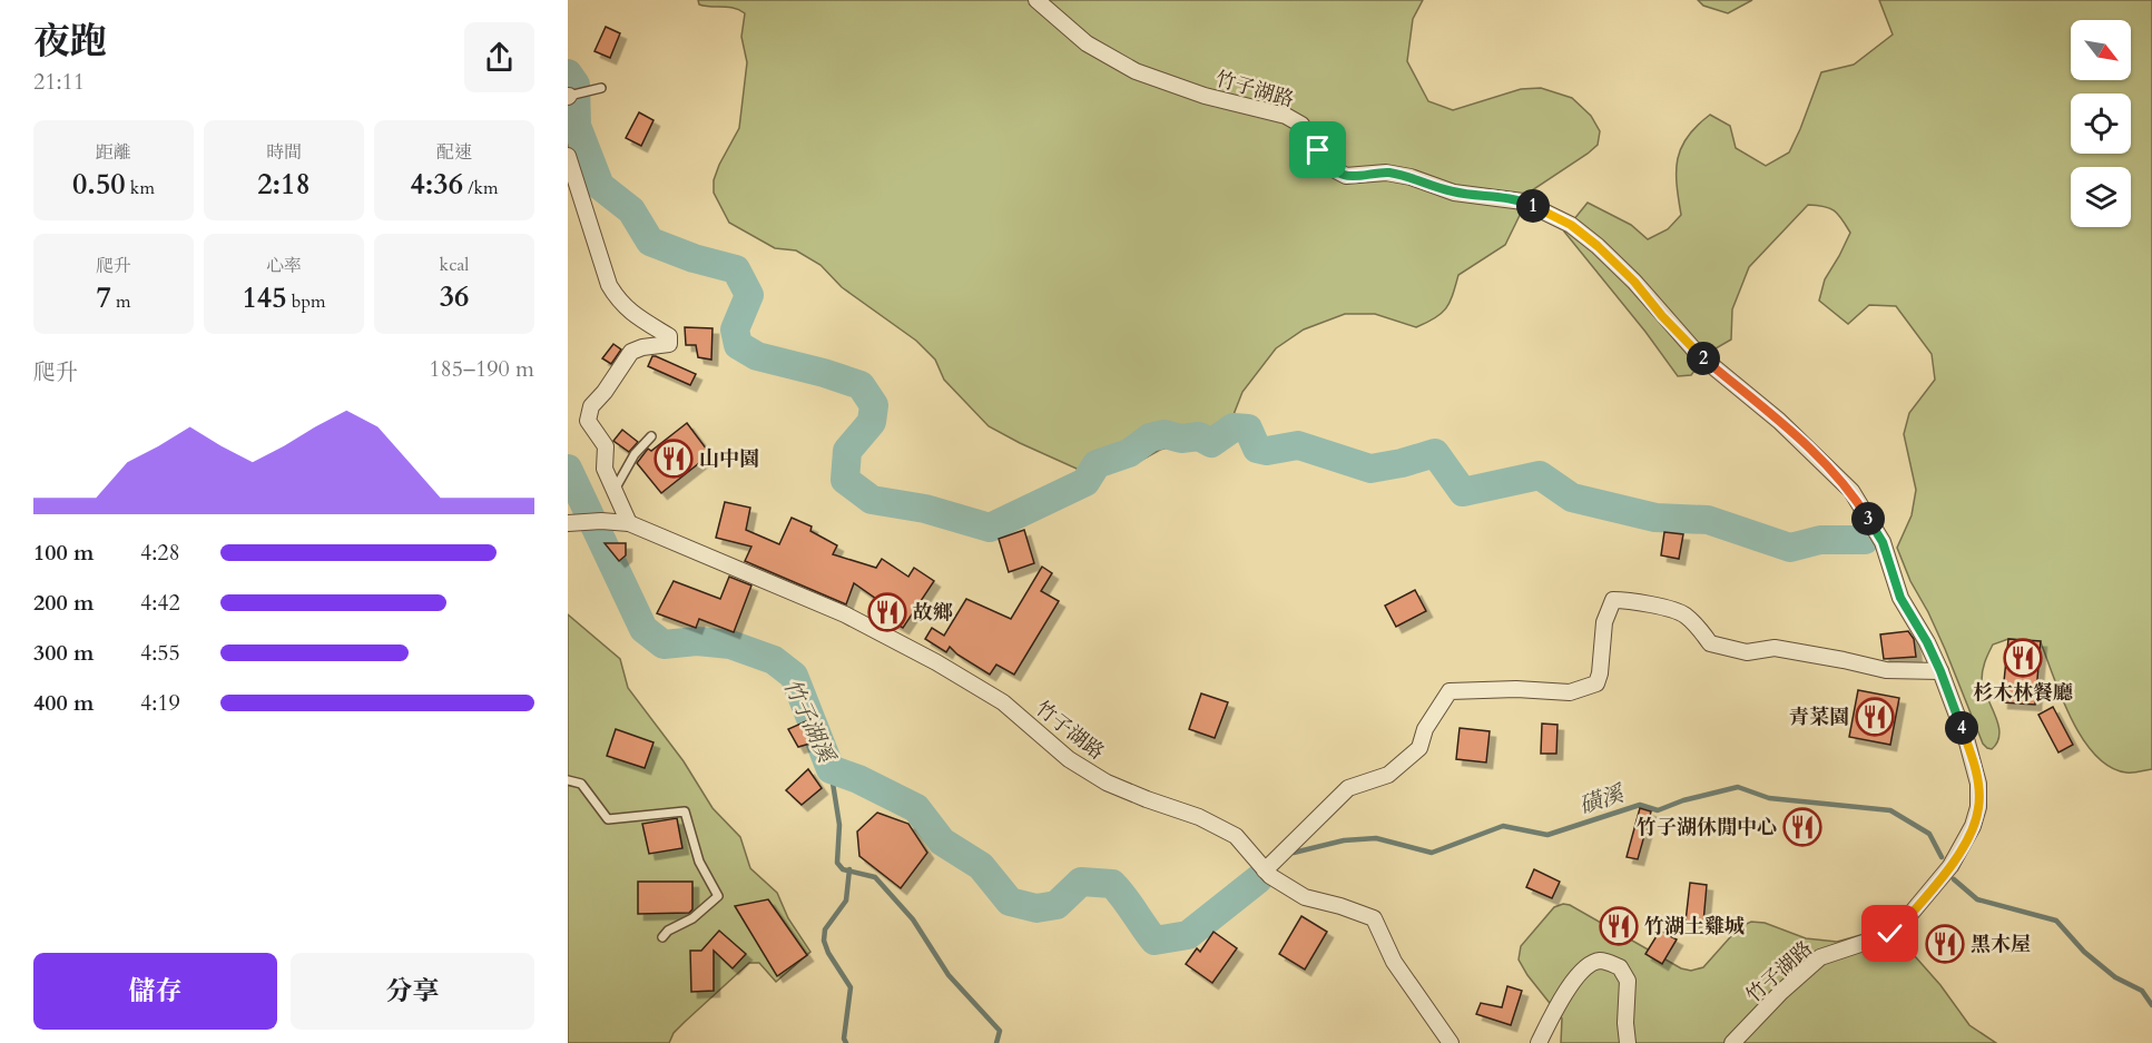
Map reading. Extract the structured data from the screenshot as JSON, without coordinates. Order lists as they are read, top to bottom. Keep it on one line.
{"streets":{"street":["竹子湖路"]},"water":["竹子湖溪","磺溪"],"places":{"restaurant":["山中園","故鄉","杉木林餐廳","青菜園","竹子湖休閒中心","竹湖土雞城","黑木屋"]},"north":"bottom right","page":{"heading":["夜跑","21:11"],"stats":[["距離","0.50 km"],["時間","2:18"],["配速","4:36 /km"],["爬升","7 m"],["心率","145 bpm"],["kcal","36"]],"pins":["1","2","3","4"],"chart":["爬升","185–190 m"],"list":[{"name":"100 m","note":"4:28"},{"name":"200 m","note":"4:42"},{"name":"300 m","note":"4:55"},{"name":"400 m","note":"4:19"}],"buttons":["儲存","分享"]}}
